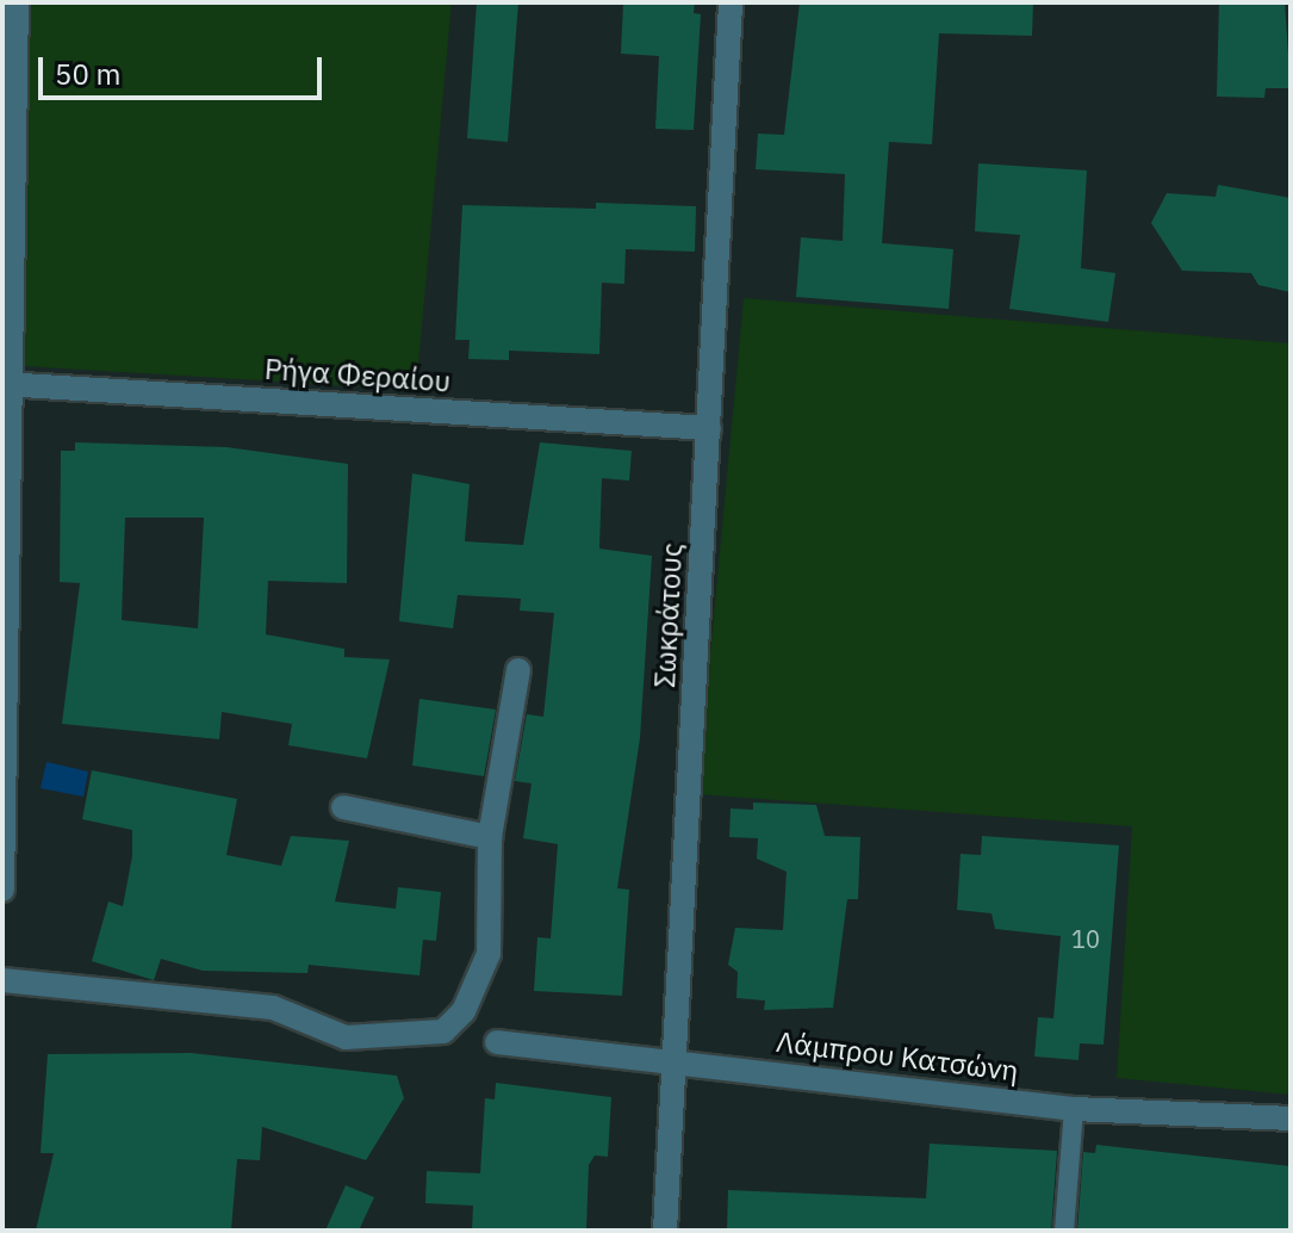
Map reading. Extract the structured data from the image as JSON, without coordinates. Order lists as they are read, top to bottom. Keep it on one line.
{"streets":{"street":["Ρήγα Φεραίου","Σωκράτους","Λάμπρου Κατσώνη"]},"crossings":[["Ρήγα Φεραίου","Σωκράτους"],["Σωκράτους","Λάμπρου Κατσώνη"]],"house_numbers":["10"],"scale_bar":"50 m"}
